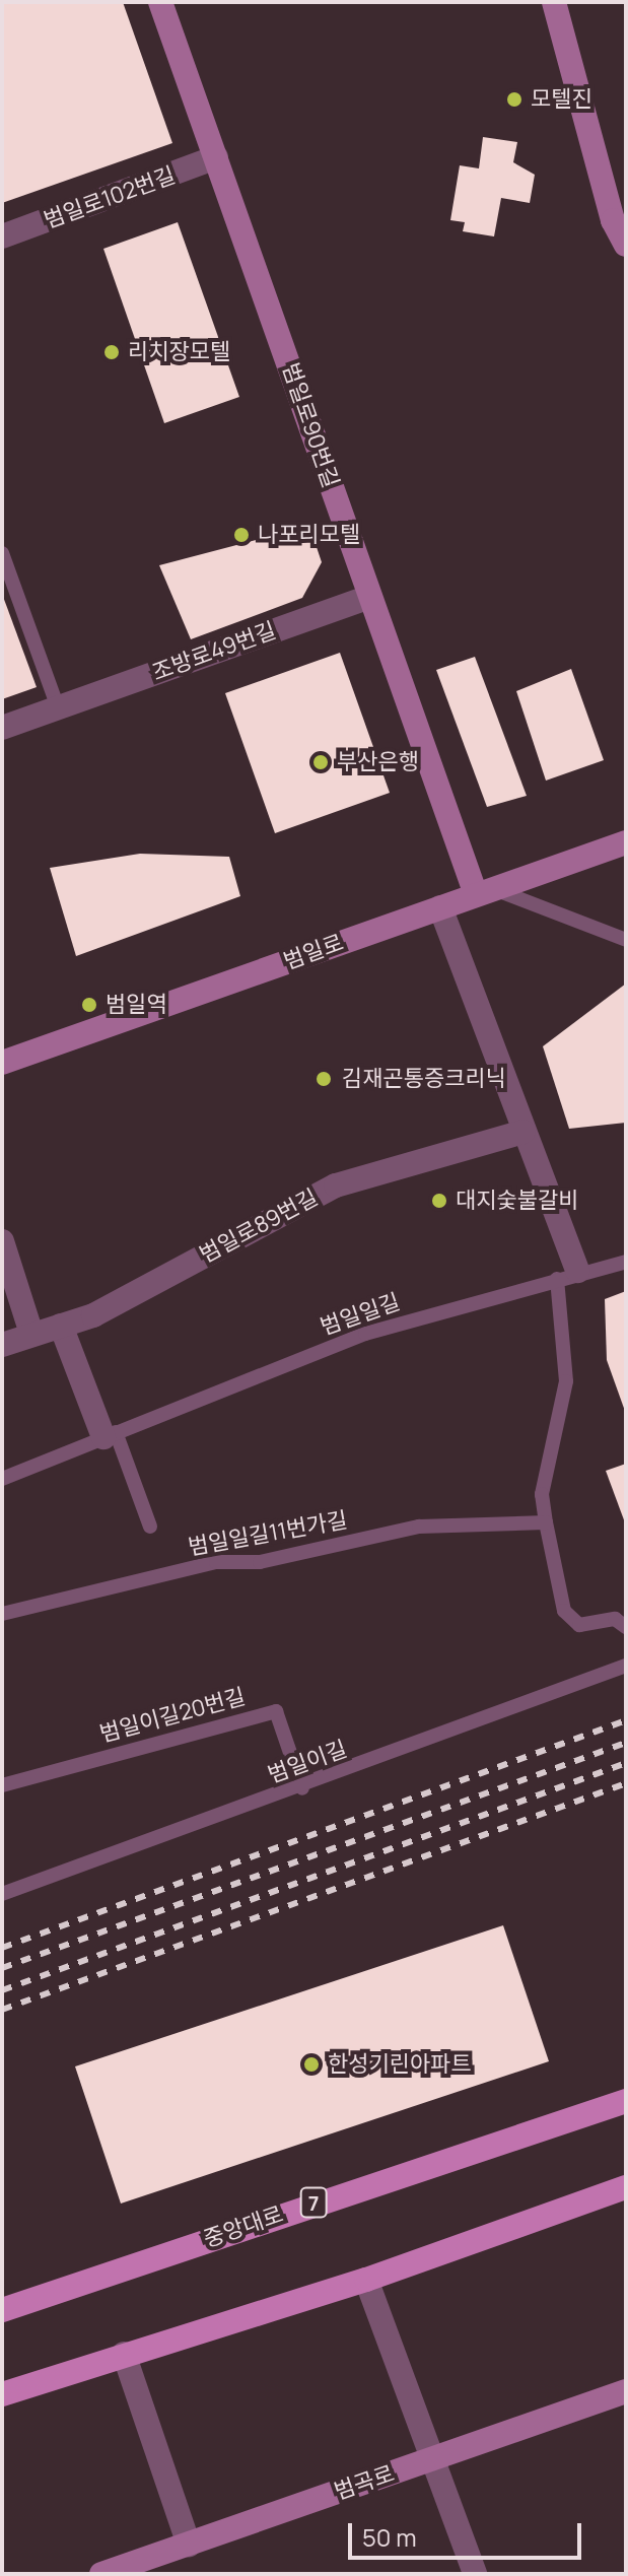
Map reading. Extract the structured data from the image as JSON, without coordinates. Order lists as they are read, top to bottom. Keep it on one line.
{"streets":{"main road":["7","중앙대로"],"street":["범일로102번길","범일로90번길","조방로49번길","범일로","범일로89번길","범곡로"],"lane":["범일일길","범일일길11번가길","범일이길20번길","범일이길"]},"crossings":[["범일로102번길","범일로90번길"],["범일로90번길","조방로49번길"],["범일로90번길","범일로"],["범일이길20번길","범일이길"]],"places":["모텔진","리치장모텔","나포리모텔","부산은행","범일역","김재곤통증크리닉","대지숯불갈비","한성기린아파트"],"scale_bar":"50 m"}
